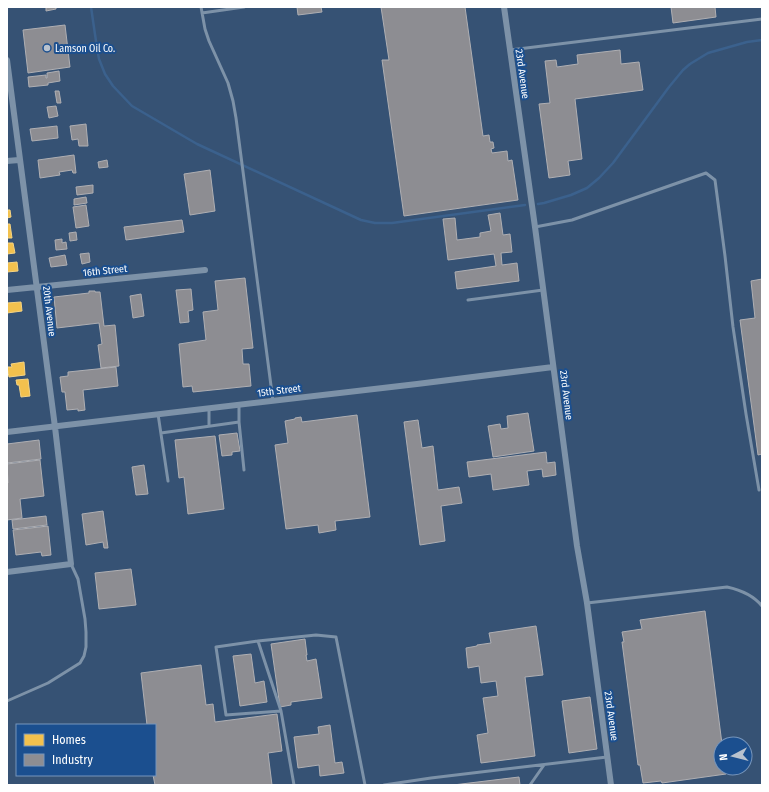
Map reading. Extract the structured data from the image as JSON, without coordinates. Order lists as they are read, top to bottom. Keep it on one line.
{"streets":{"street":["23rd Avenue","16th Street","20th Avenue","15th Street"]},"crossings":[["23rd Avenue","15th Street"],["16th Street","20th Avenue"],["20th Avenue","15th Street"]],"places":["Lamson Oil Co."],"legend":["Homes","Industry"],"north":"left"}
